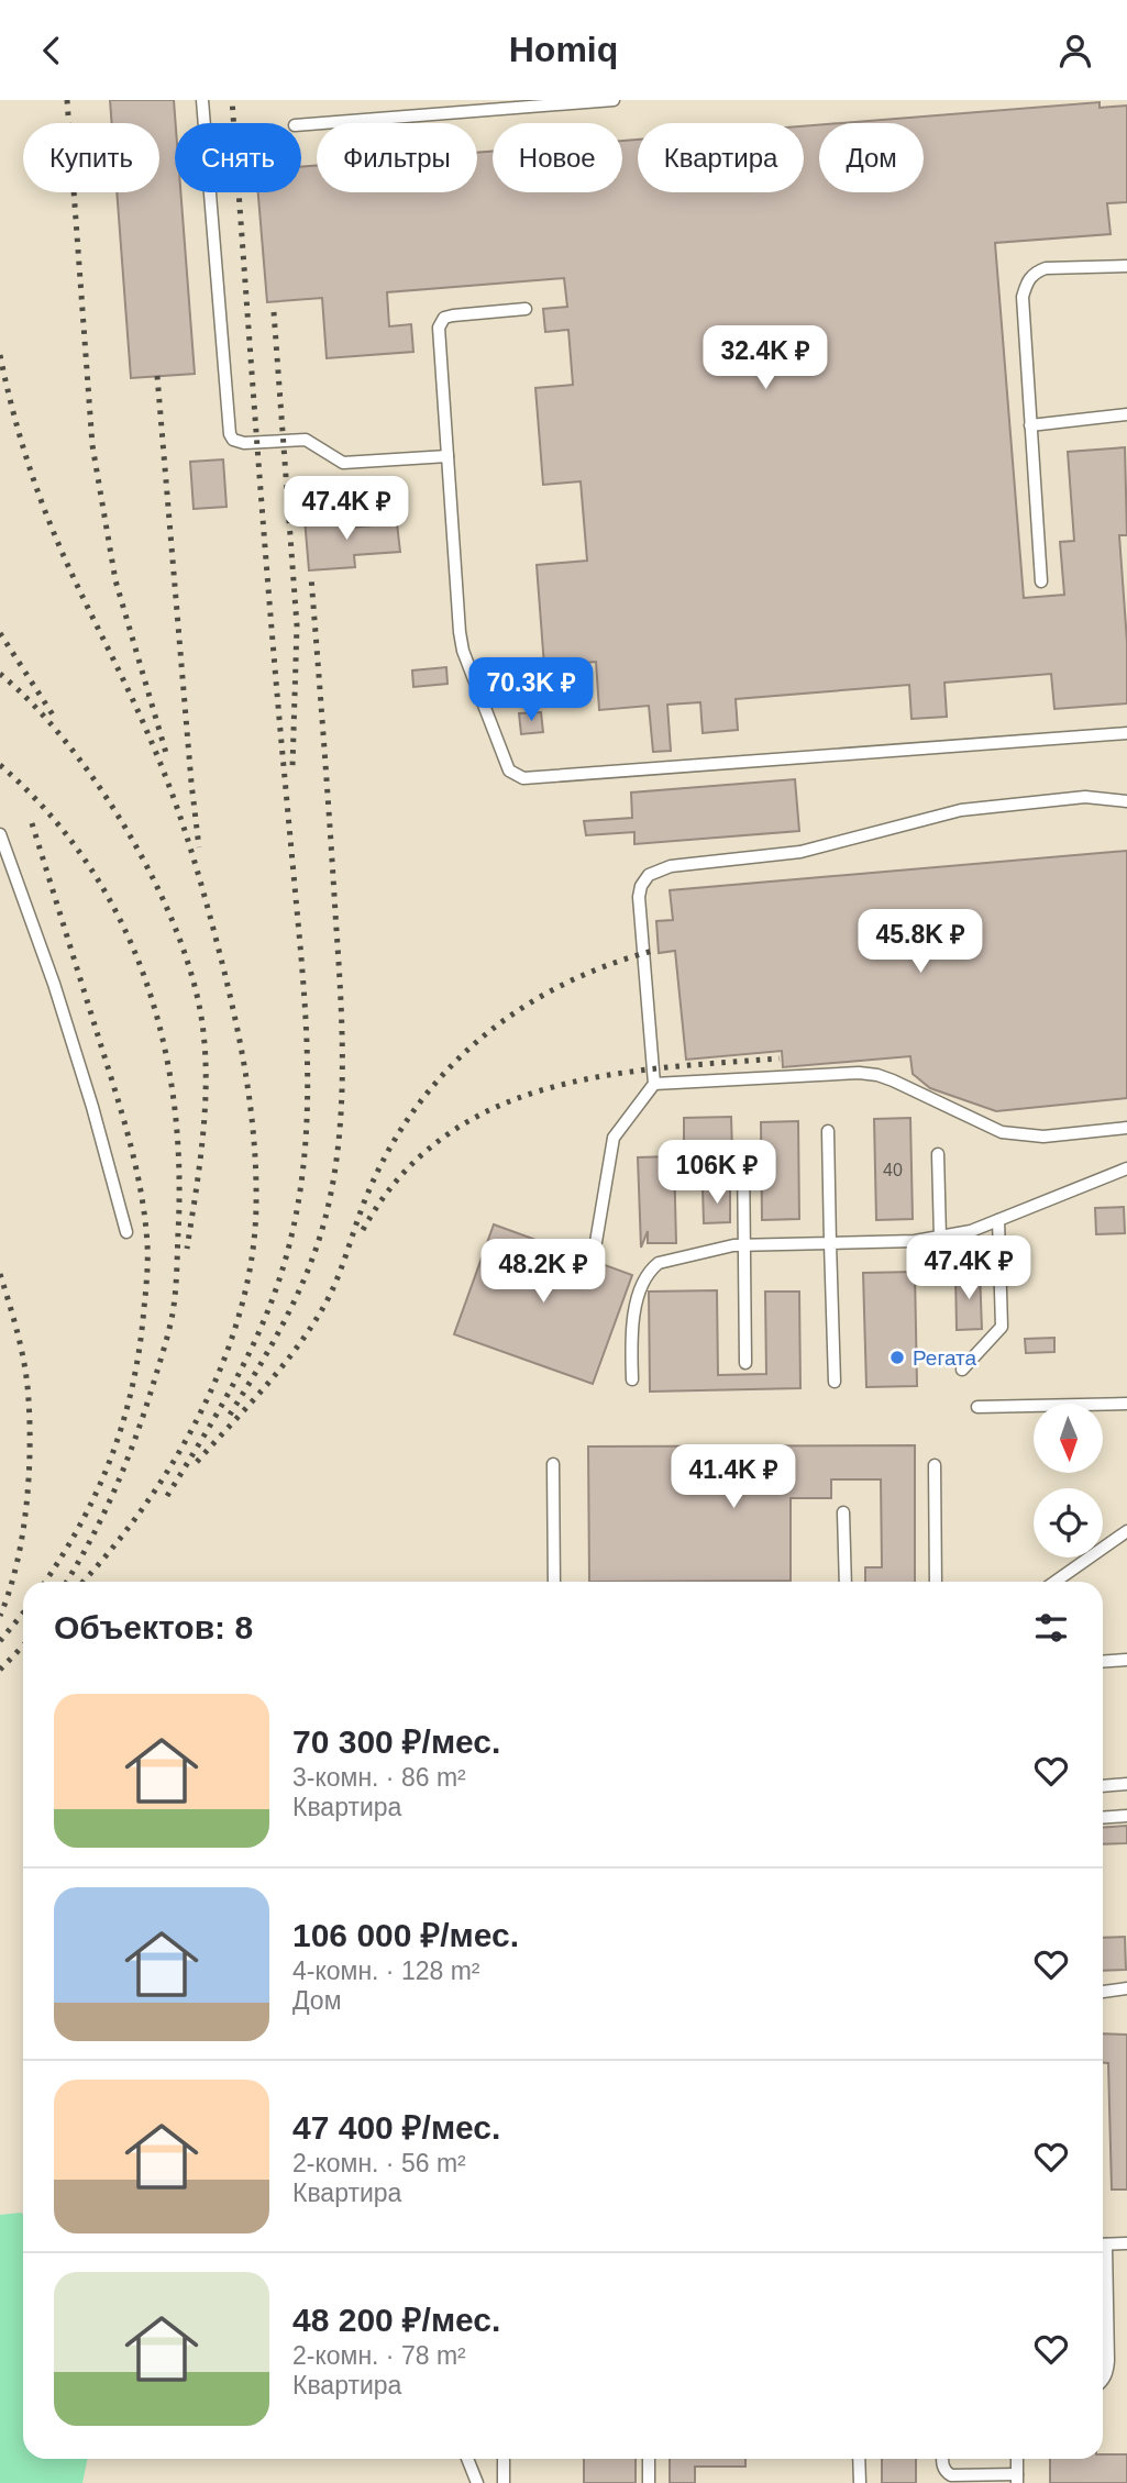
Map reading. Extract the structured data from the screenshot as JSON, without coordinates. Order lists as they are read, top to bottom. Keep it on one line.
{"places":["Регата"],"house_numbers":["40"],"north":"bottom","page":{"header":"Homiq","chip":["Купить","Снять","Фильтры","Новое","Квартира","Дом"],"price":["32.4K ₽","47.4K ₽","70.3K ₽","45.8K ₽","106K ₽","47.4K ₽","48.2K ₽","41.4K ₽"],"heading":"Объектов: 8","list":[{"name":"70 300 ₽/мес.","note":"3-комн. · 86 m² · Квартира"},{"name":"106 000 ₽/мес.","note":"4-комн. · 128 m² · Дом"},{"name":"47 400 ₽/мес.","note":"2-комн. · 56 m² · Квартира"},{"name":"48 200 ₽/мес.","note":"2-комн. · 78 m² · Квартира"}]}}
